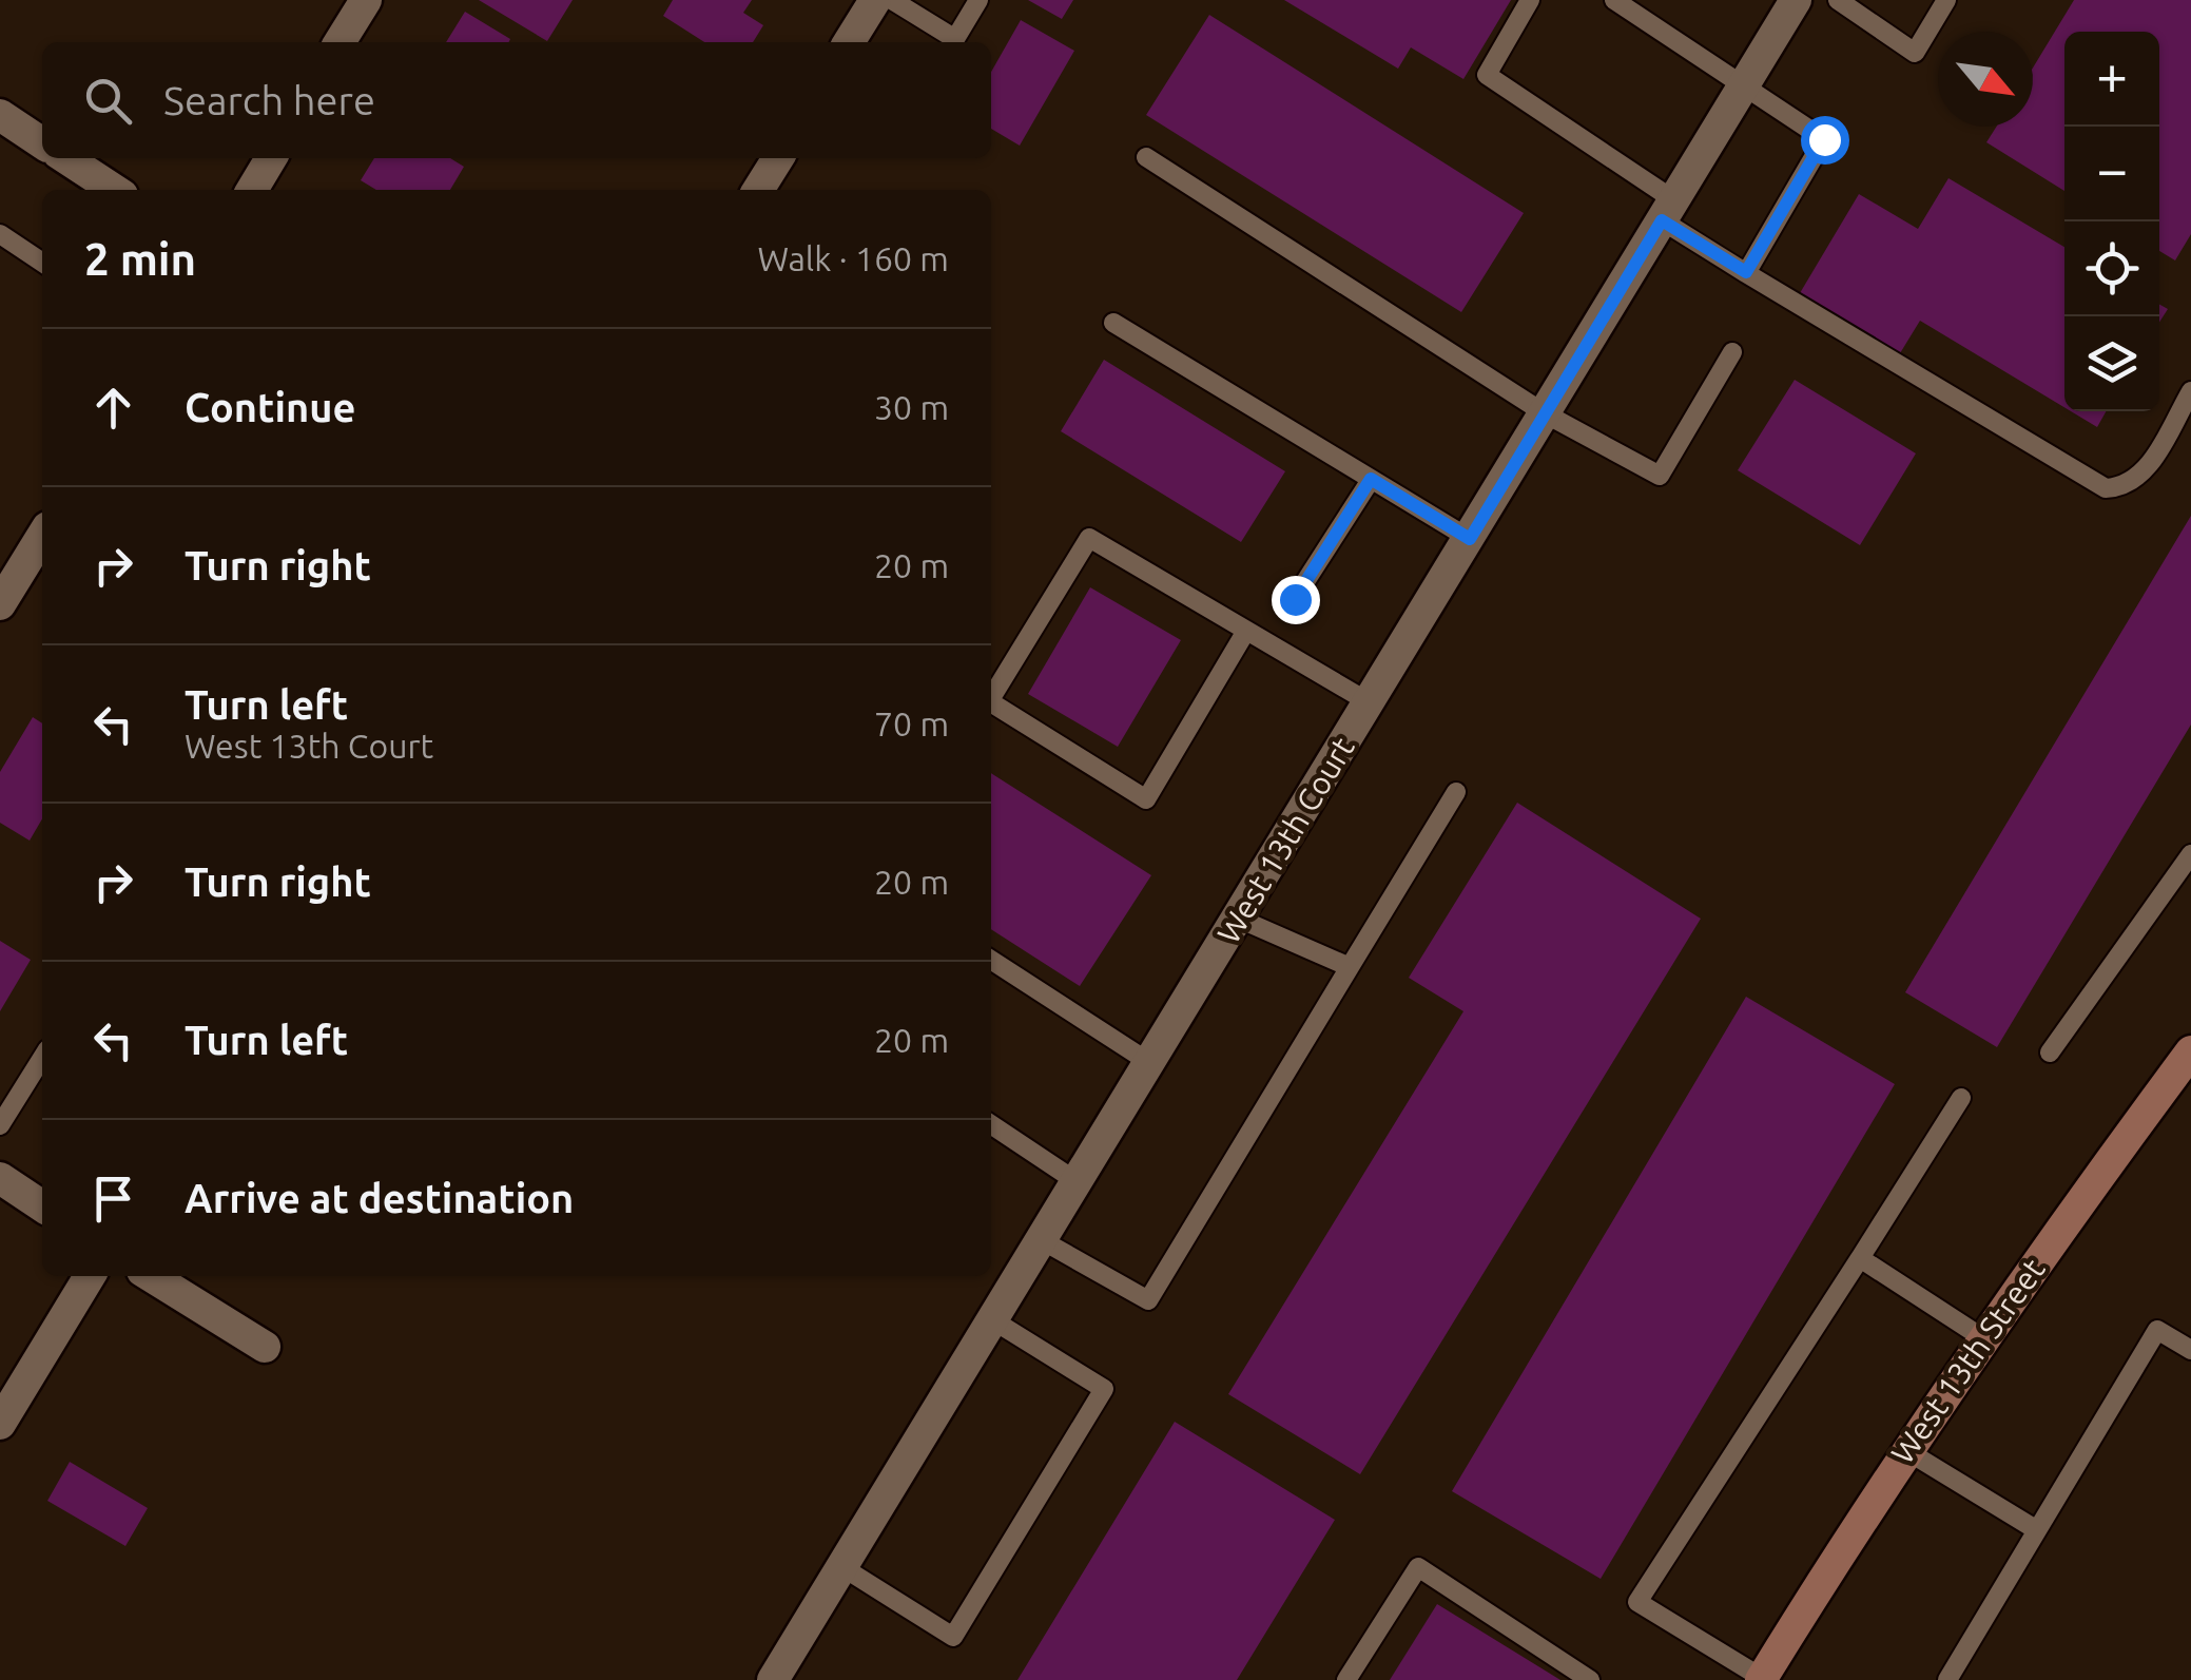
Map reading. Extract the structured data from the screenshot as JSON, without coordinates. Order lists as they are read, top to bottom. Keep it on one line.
{"streets":{"street":["West 13th Court","West 13th Street"]},"north":"bottom right","page":{"map_buttons":["+","−"],"search":"Search here","heading":["2 min","Walk · 160 m"],"list":[["Continue","30 m"],["Turn right","20 m"],["Turn left","West 13th Court","70 m"],["Turn right","20 m"],["Turn left","20 m"],"Arrive at destination"]}}
